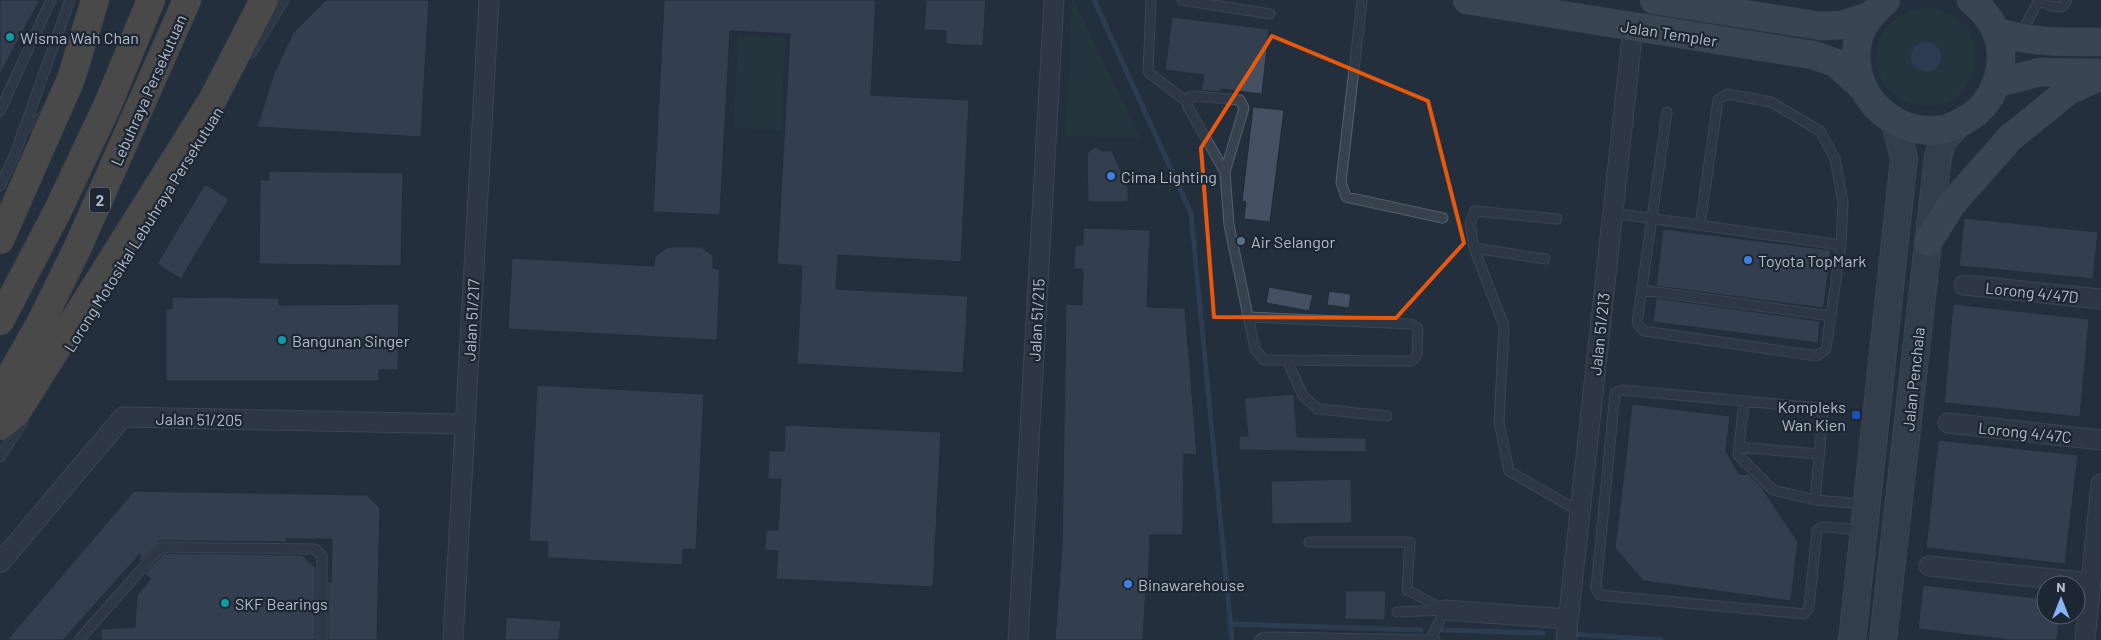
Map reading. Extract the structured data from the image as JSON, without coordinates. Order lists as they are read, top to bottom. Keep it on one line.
{"streets":{"highway":["Lebuhraya Persekutuan","2"],"main road":["Jalan Templer","Jalan Penchala"],"street":["Lorong 4/47D","Jalan 51/217","Jalan 51/215","Jalan 51/213","Jalan 51/205","Lorong 4/47C"],"lane":["Lorong Motosikal Lebuhraya Persekutuan"]},"crossings":[["Jalan Templer","Jalan 51/213"],["Jalan 51/217","Jalan 51/205"]],"places":{"other":["Wisma Wah Chan","Cima Lighting","Air Selangor","Toyota TopMark","Bangunan Singer","Binawarehouse","SKF Bearings"],"transit":["Kompleks Wan Kien"]},"north":"top"}
